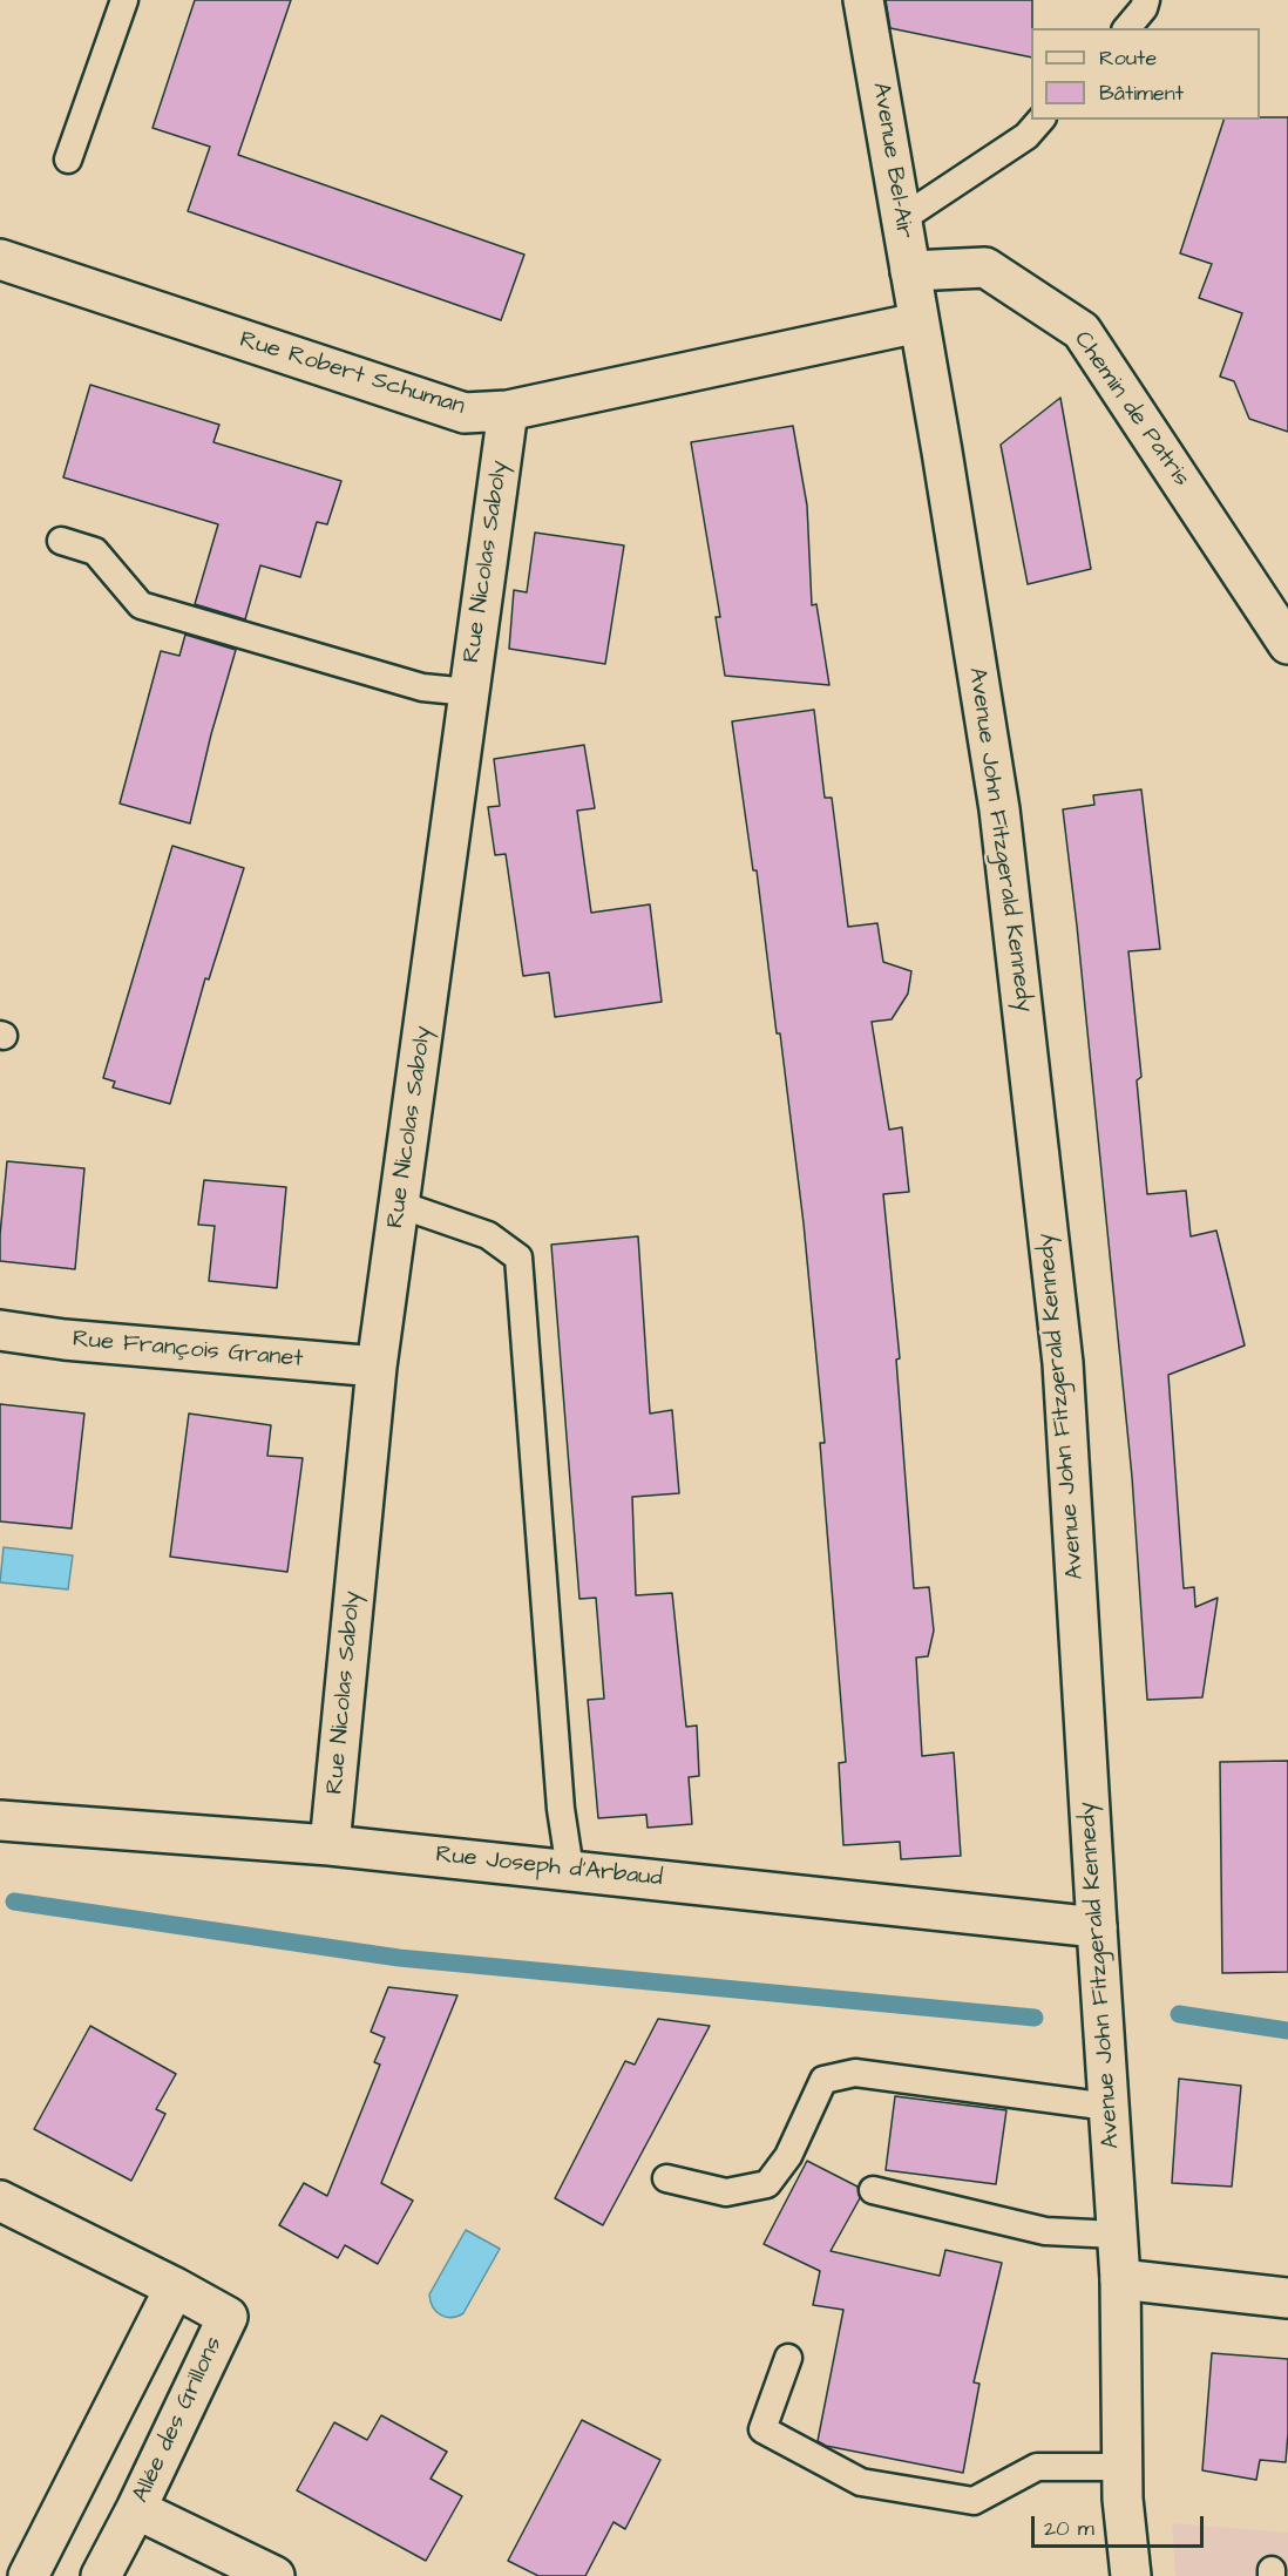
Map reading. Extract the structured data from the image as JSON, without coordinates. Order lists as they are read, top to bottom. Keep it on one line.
{"streets":{"street":["Avenue Bel-Air","Rue Robert Schuman","Chemin de Patris","Rue Nicolas Saboly","Avenue John Fitzgerald Kennedy","Rue François Granet","Rue Joseph d'Arbaud","Allée des Grillons"]},"crossings":[["Avenue Bel-Air","Rue Robert Schuman"],["Avenue Bel-Air","Chemin de Patris"],["Avenue Bel-Air","Avenue John Fitzgerald Kennedy"],["Rue Robert Schuman","Rue Nicolas Saboly"],["Rue Robert Schuman","Avenue John Fitzgerald Kennedy"],["Rue Nicolas Saboly","Rue François Granet"],["Rue Nicolas Saboly","Rue Joseph d'Arbaud"],["Avenue John Fitzgerald Kennedy","Rue Joseph d'Arbaud"]],"legend":["Route","Bâtiment"],"scale_bar":"20 m"}
